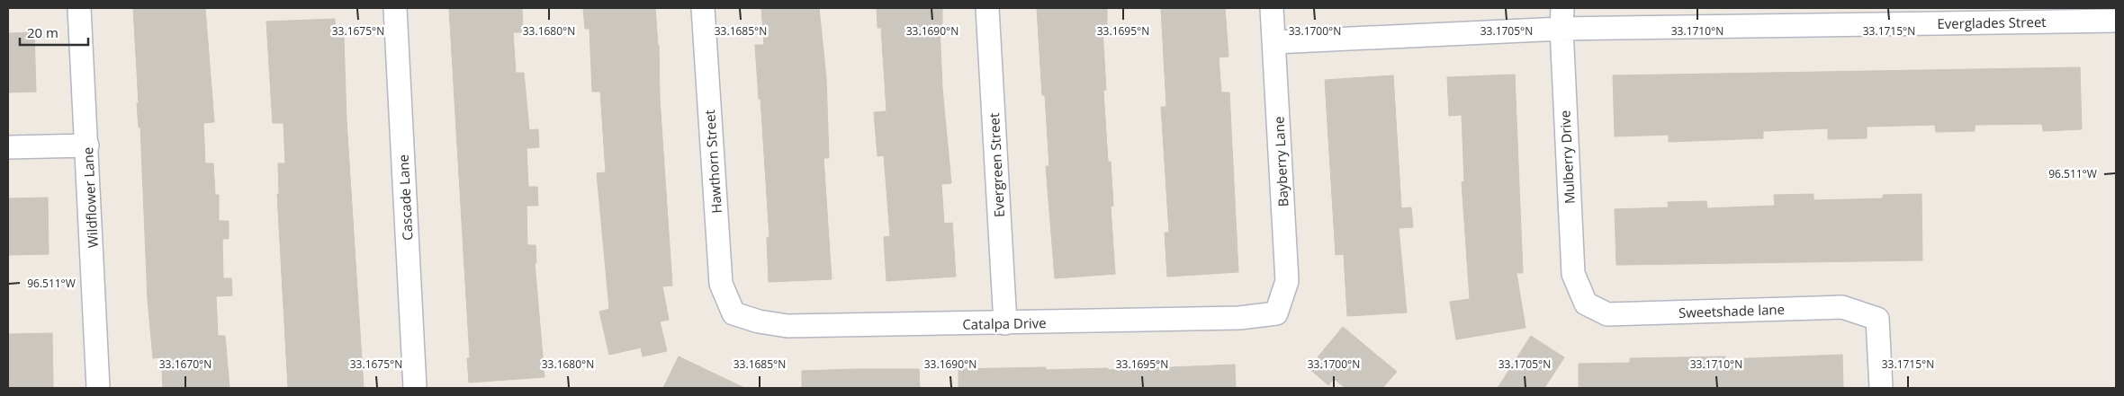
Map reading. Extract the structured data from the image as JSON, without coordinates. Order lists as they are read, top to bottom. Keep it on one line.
{"streets":{"street":["Everglades Street","Mulberry Drive","Hawthorn Street","Bayberry Lane","Evergreen Street","Wildflower Lane","Cascade Lane","Sweetshade lane","Catalpa Drive"]},"crossings":[["Everglades Street","Mulberry Drive"],["Everglades Street","Bayberry Lane"],["Mulberry Drive","Sweetshade lane"],["Hawthorn Street","Catalpa Drive"],["Bayberry Lane","Catalpa Drive"],["Evergreen Street","Catalpa Drive"]],"scale_bar":"20 m","coordinates":["33.1700°N","33.1715°N","33.1675°N","33.1680°N","33.1685°N","33.1690°N","33.1695°N","33.1705°N","33.1710°N","96.511°W","33.1670°N"]}
